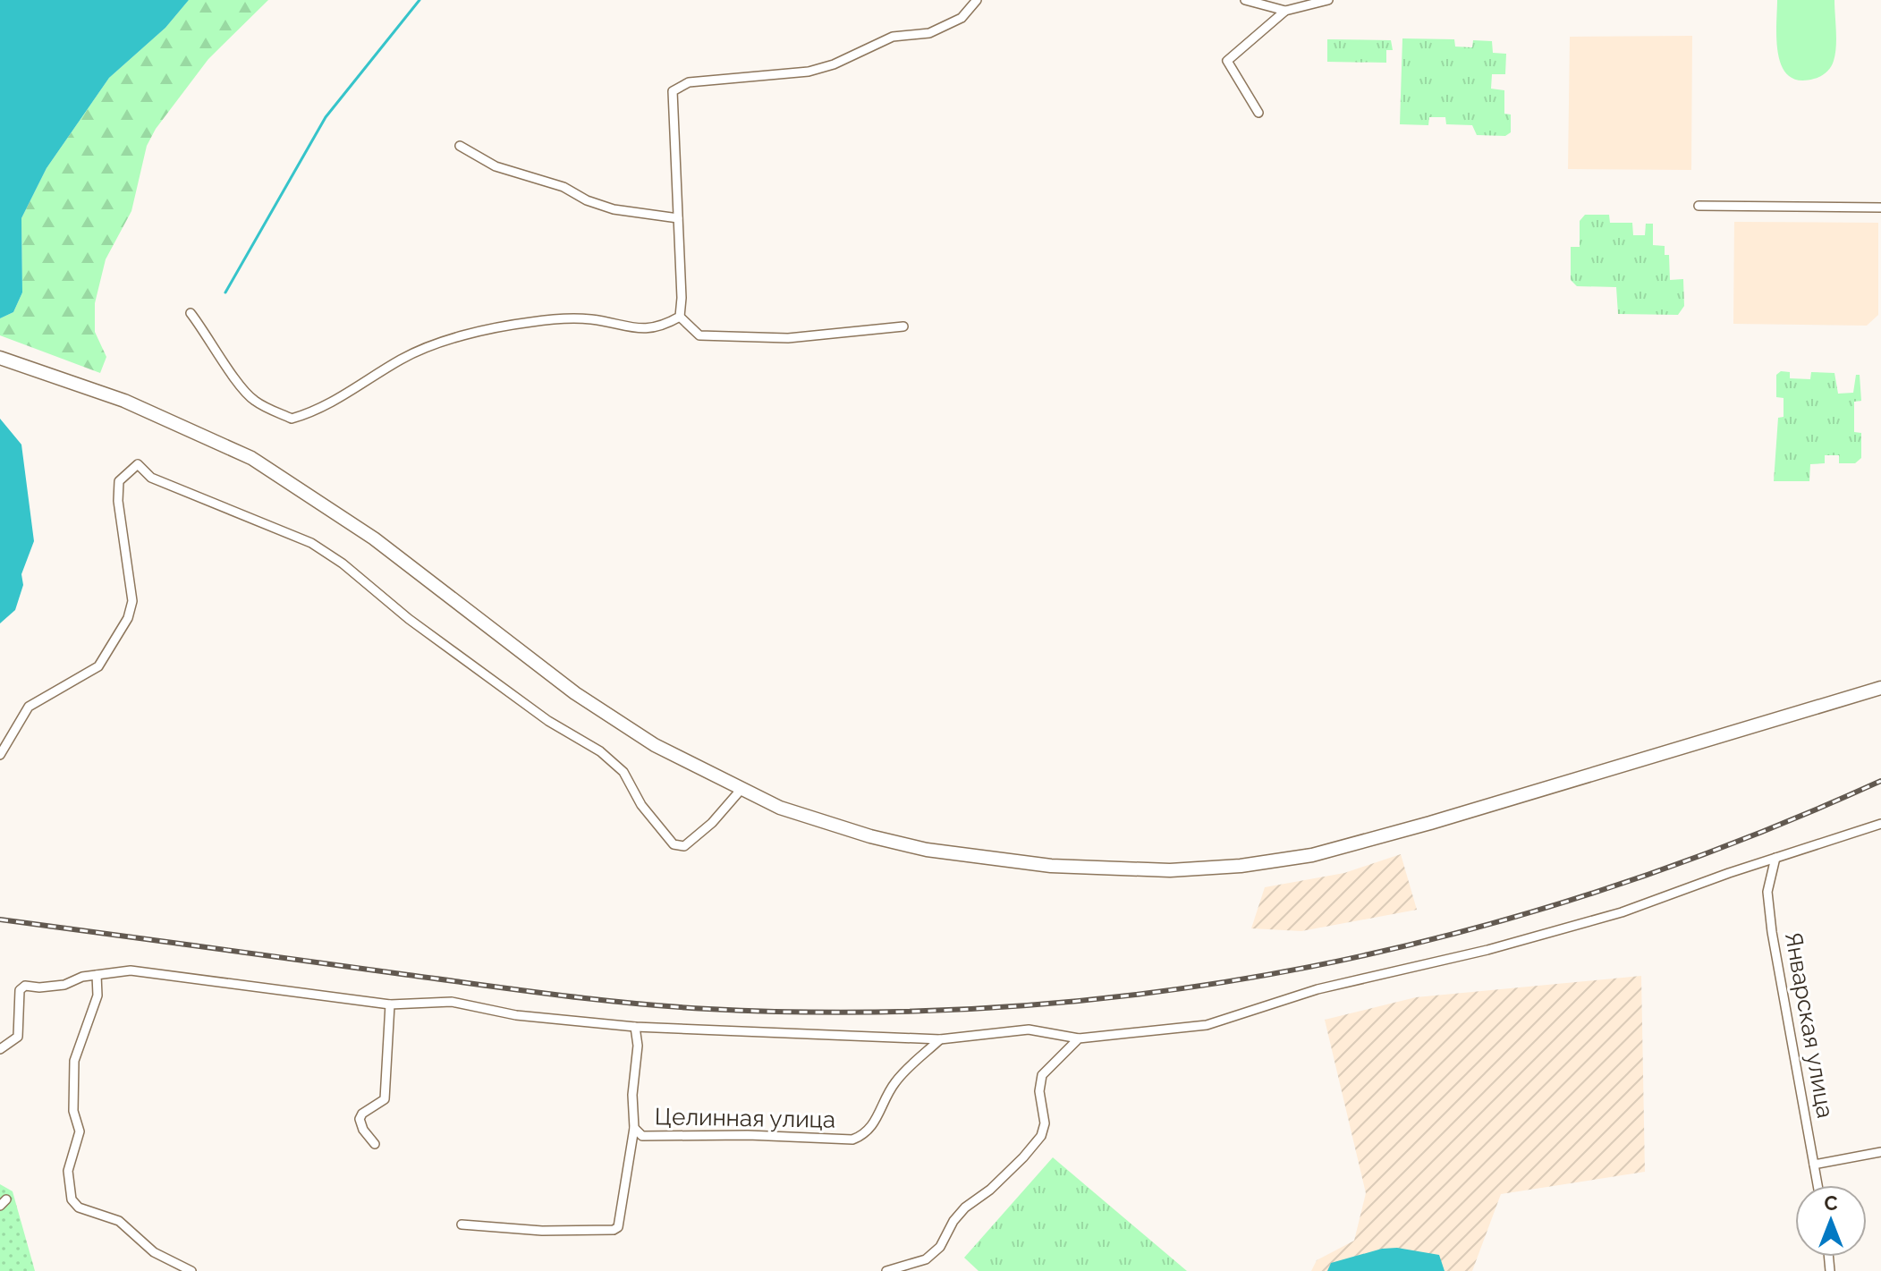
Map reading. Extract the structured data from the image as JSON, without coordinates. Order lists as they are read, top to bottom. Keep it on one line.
{"streets":{"street":["Январская улица","Целинная улица"]},"north":"top"}
